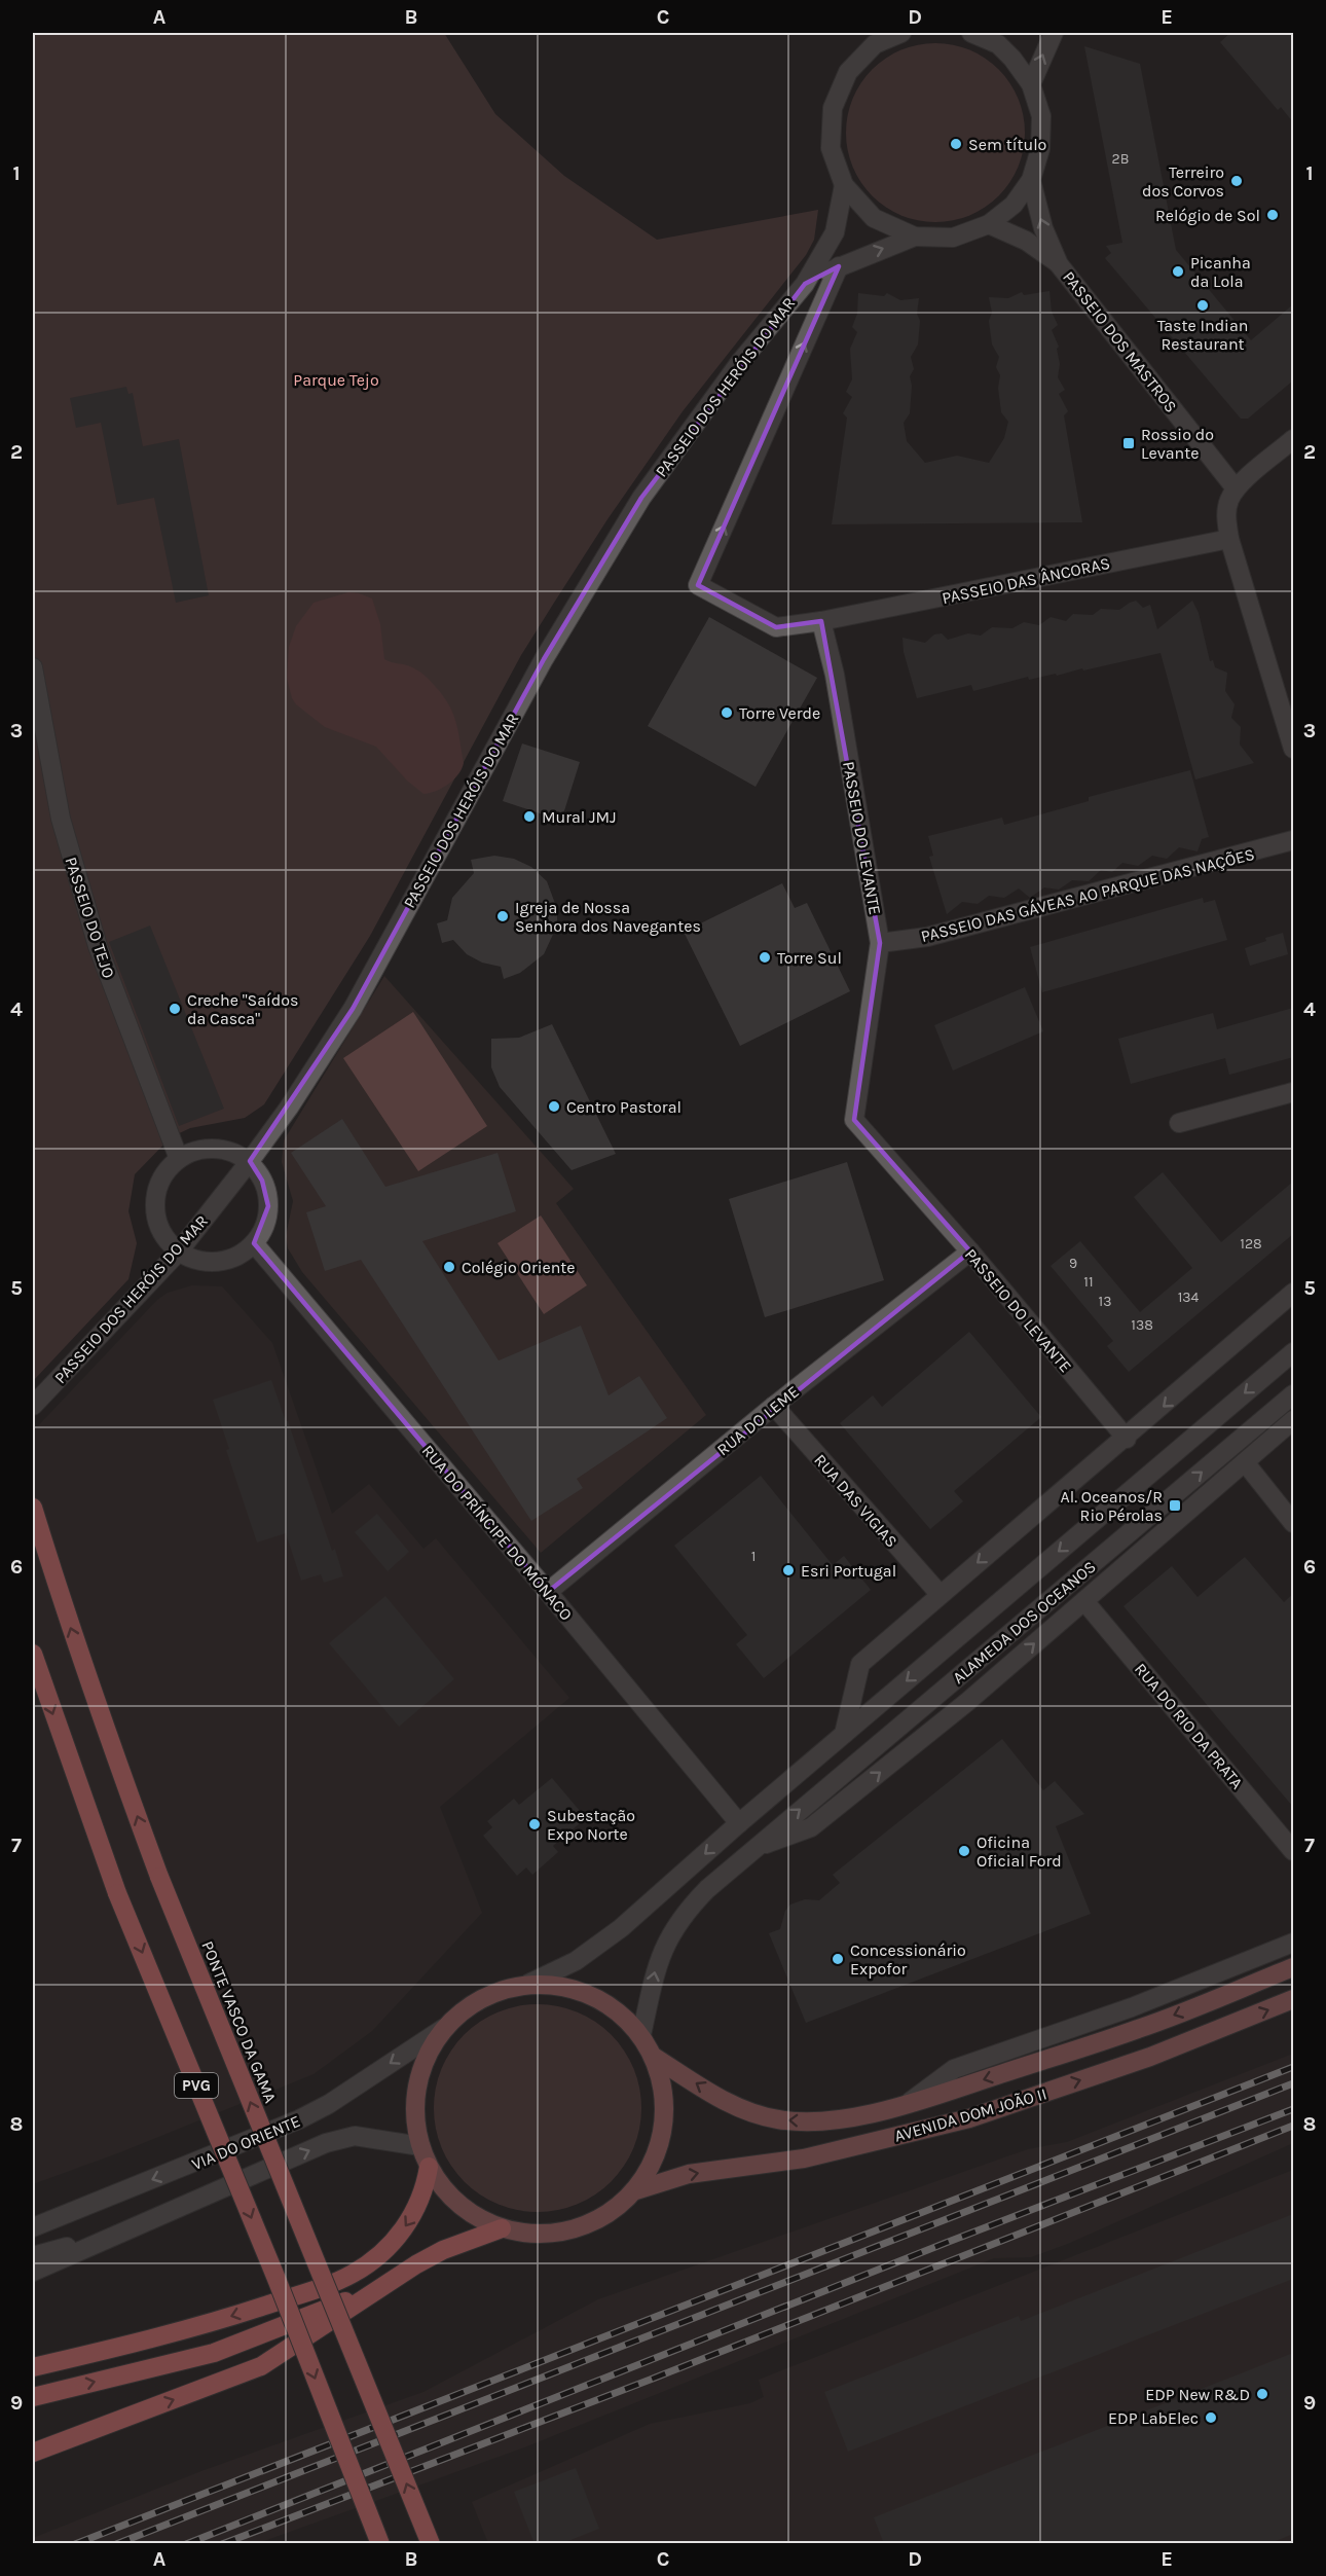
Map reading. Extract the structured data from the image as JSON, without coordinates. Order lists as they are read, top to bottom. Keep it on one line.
{"streets":{"highway":["PONTE VASCO DA GAMA","PVG"],"main road":["AVENIDA DOM JOÃO II"],"street":["PASSEIO DOS MASTROS","PASSEIO DOS HERÓIS DO MAR","PASSEIO DAS ÂNCORAS","PASSEIO DO LEVANTE","PASSEIO DAS GÁVEAS AO PARQUE DAS NAÇÕES","PASSEIO DO TEJO","RUA DO LEME","RUA DAS VIGIAS","RUA DO PRÍNCIPE DO MÓNACO","ALAMEDA DOS OCEANOS","RUA DO RIO DA PRATA","VIA DO ORIENTE"]},"crossings":[["PASSEIO DAS ÂNCORAS","PASSEIO DO LEVANTE"],["PASSEIO DO LEVANTE","PASSEIO DAS GÁVEAS AO PARQUE DAS NAÇÕES"],["PASSEIO DO LEVANTE","RUA DO LEME"],["RUA DO LEME","RUA DAS VIGIAS"],["RUA DO LEME","RUA DO PRÍNCIPE DO MÓNACO"],["RUA DO PRÍNCIPE DO MÓNACO","ALAMEDA DOS OCEANOS"],["ALAMEDA DOS OCEANOS","RUA DO RIO DA PRATA"]],"parks":["Parque Tejo"],"places":{"other":["Sem título","Terreiro dos Corvos","Relógio de Sol","Picanha da Lola","Taste Indian Restaurant","Torre Verde","Mural JMJ","Igreja de Nossa Senhora dos Navegantes","Torre Sul","Creche \"Saídos da Casca\"","Centro Pastoral","Colégio Oriente","Esri Portugal","Subestação Expo Norte","Oficina Oficial Ford","Concessionário Expofor","EDP New R&D","EDP LabElec"],"transit":["Rossio do Levante","Al. Oceanos/R Rio Pérolas"]},"house_numbers":["2B","128","9","11","134","13","138","1"],"grid":{"columns":["A","B","C","D","E"],"rows":["1","2","3","4","5","6","7","8","9"]}}
